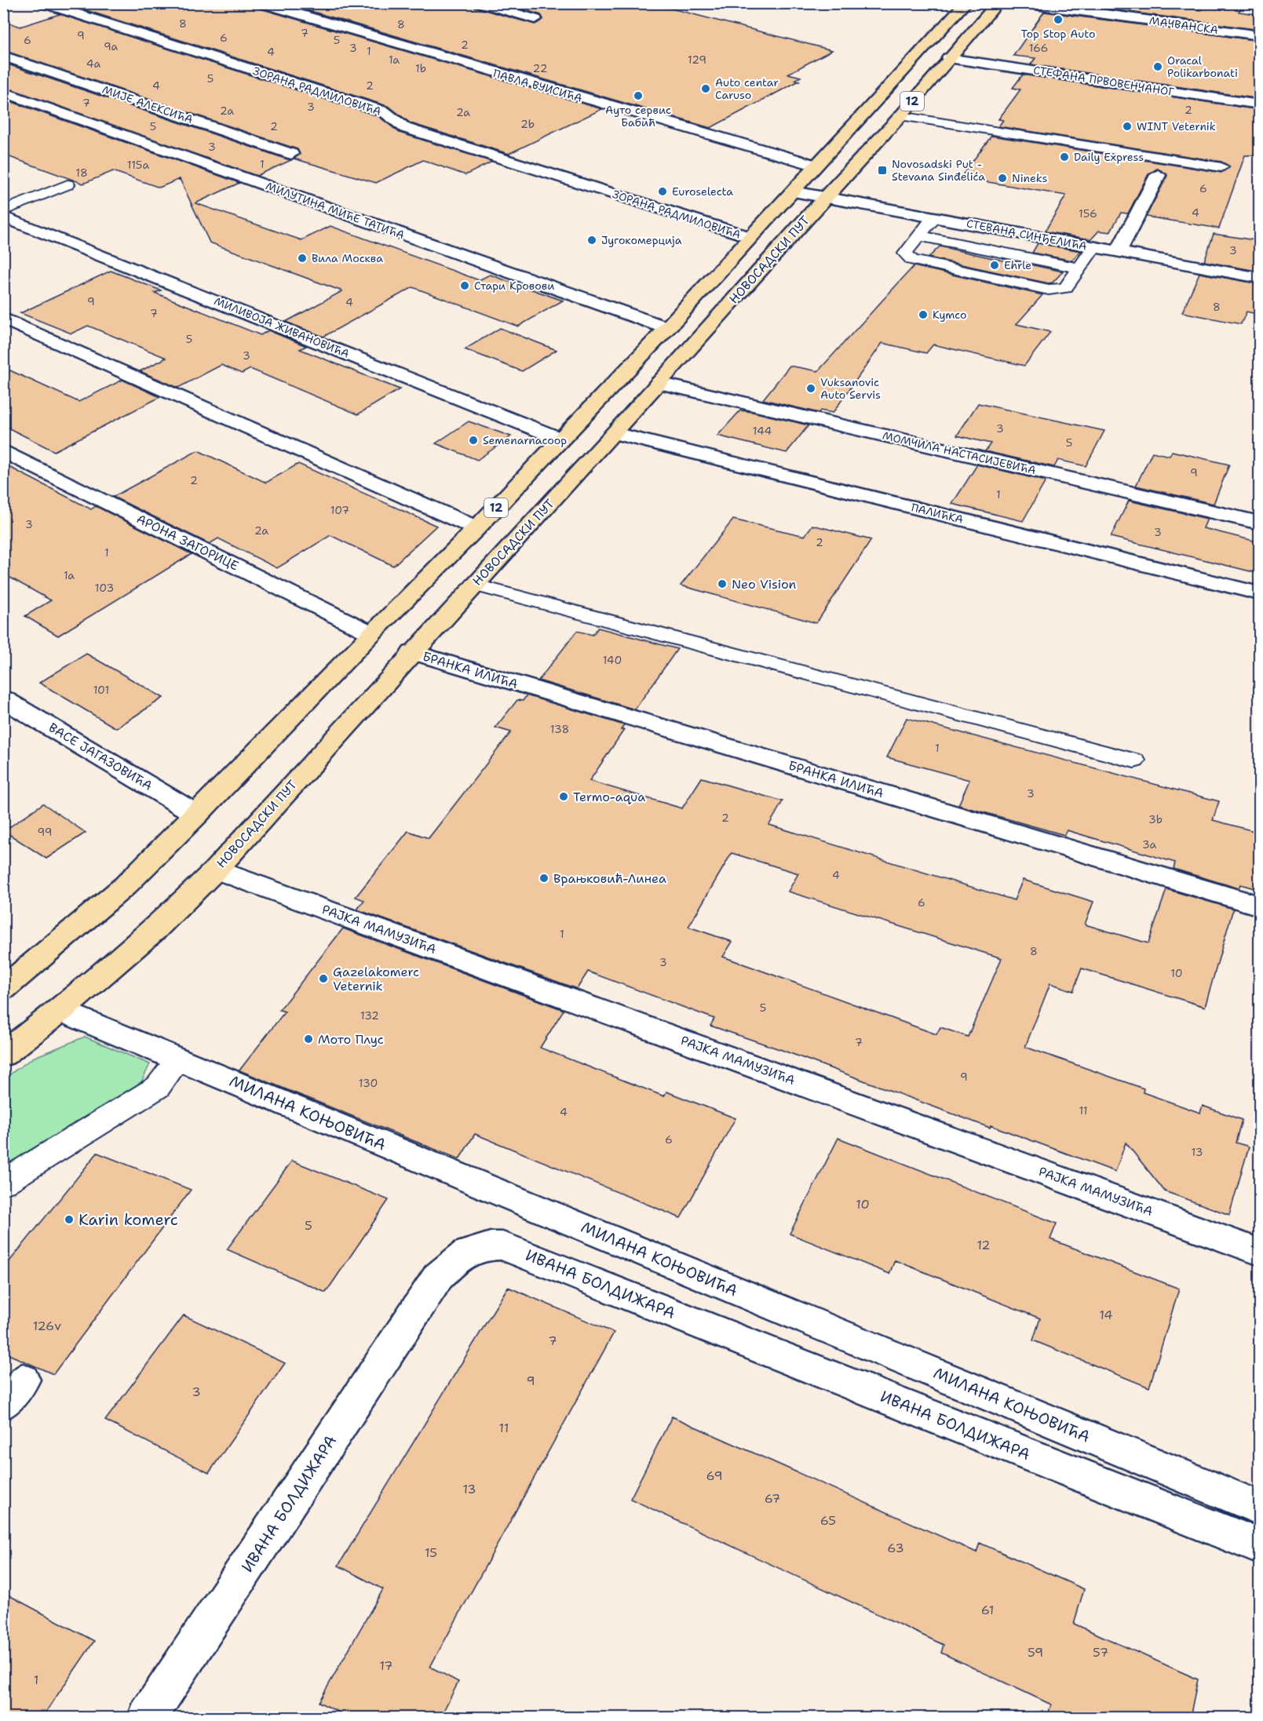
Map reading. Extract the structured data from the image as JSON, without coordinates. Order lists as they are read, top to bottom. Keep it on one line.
{"streets":{"main road":["12","НОВОСАДСКИ ПУТ"],"street":["МАЧВАНСКА","СТЕФАНА ПРВОВЕНЧАНОГ","ПАВЛА ВУИСИЋА","ЗОРАНА РАДМИЛОВИЋА","МИЈЕ АЛЕКСИЋА","МИЛУТИНА МИЋЕ ТАТИЋА","СТЕВАНА СИНЂЕЛИЋА","МИЛИВОЈА ЖИВАНОВИЋА","МОМЧИЛА НАСТАСИЈЕВИЋА","ПАЛИЋКА","АРОНА ЗАГОРИЦЕ","БРАНКА ИЛИЋА","ВАСЕ ЈАГАЗОВИЋА","РАЈКА МАМУЗИЋА","МИЛАНА КОЊОВИЋА","ИВАНА БОЛДИЖАРА"]},"crossings":[["СТЕФАНА ПРВОВЕНЧАНОГ","НОВОСАДСКИ ПУТ"],["ПАВЛА ВУИСИЋА","12"],["ЗОРАНА РАДМИЛОВИЋА","12"],["12","МИЛУТИНА МИЋЕ ТАТИЋА"],["12","СТЕВАНА СИНЂЕЛИЋА"],["12","МИЛИВОЈА ЖИВАНОВИЋА"],["12","АРОНА ЗАГОРИЦЕ"],["12","ВАСЕ ЈАГАЗОВИЋА"],["СТЕВАНА СИНЂЕЛИЋА","НОВОСАДСКИ ПУТ"],["НОВОСАДСКИ ПУТ","МОМЧИЛА НАСТАСИЈЕВИЋА"],["НОВОСАДСКИ ПУТ","ПАЛИЋКА"],["НОВОСАДСКИ ПУТ","БРАНКА ИЛИЋА"],["НОВОСАДСКИ ПУТ","РАЈКА МАМУЗИЋА"],["НОВОСАДСКИ ПУТ","МИЛАНА КОЊОВИЋА"]],"places":{"other":["Top Stop Auto","Oracal Polikarbonati","Auto centar Caruso","Ауто сервис Бабић","WINT Veternik","Daily Express","Nineks","Euroselecta","Југокомерција","Вила Москва","Ehrle","Стари Кровови","Kymco","Vuksanovic Auto Servis","Semenarnacoop","Neo Vision","Termo-aqua","Врањковић-Линеа","Gazelakomerc Veternik","Мото Плус","Karin komerc"],"transit":["Novosadski Put - Stevana Sinđelića"]},"house_numbers":["8","8","7","9","6","6","5","2","9a","3","166","1","4","1a","129","4a","1b","22","5","4","2","7","3","2","2a","2a","2b","5","2","3","1","115a","18","6","4","156","3","9","4","8","7","5","3","3","144","5","9","2","1","107","3","2a","3","2","1","1a","103","140","101","138","1","3","2","3b","99","3a","4","6","1","8","3","10","5","132","7","9","130","11","4","6","13","10","5","12","14","126v","7","9","3","11","69","13","67","65","63","15","61","59","57","17","1"]}
